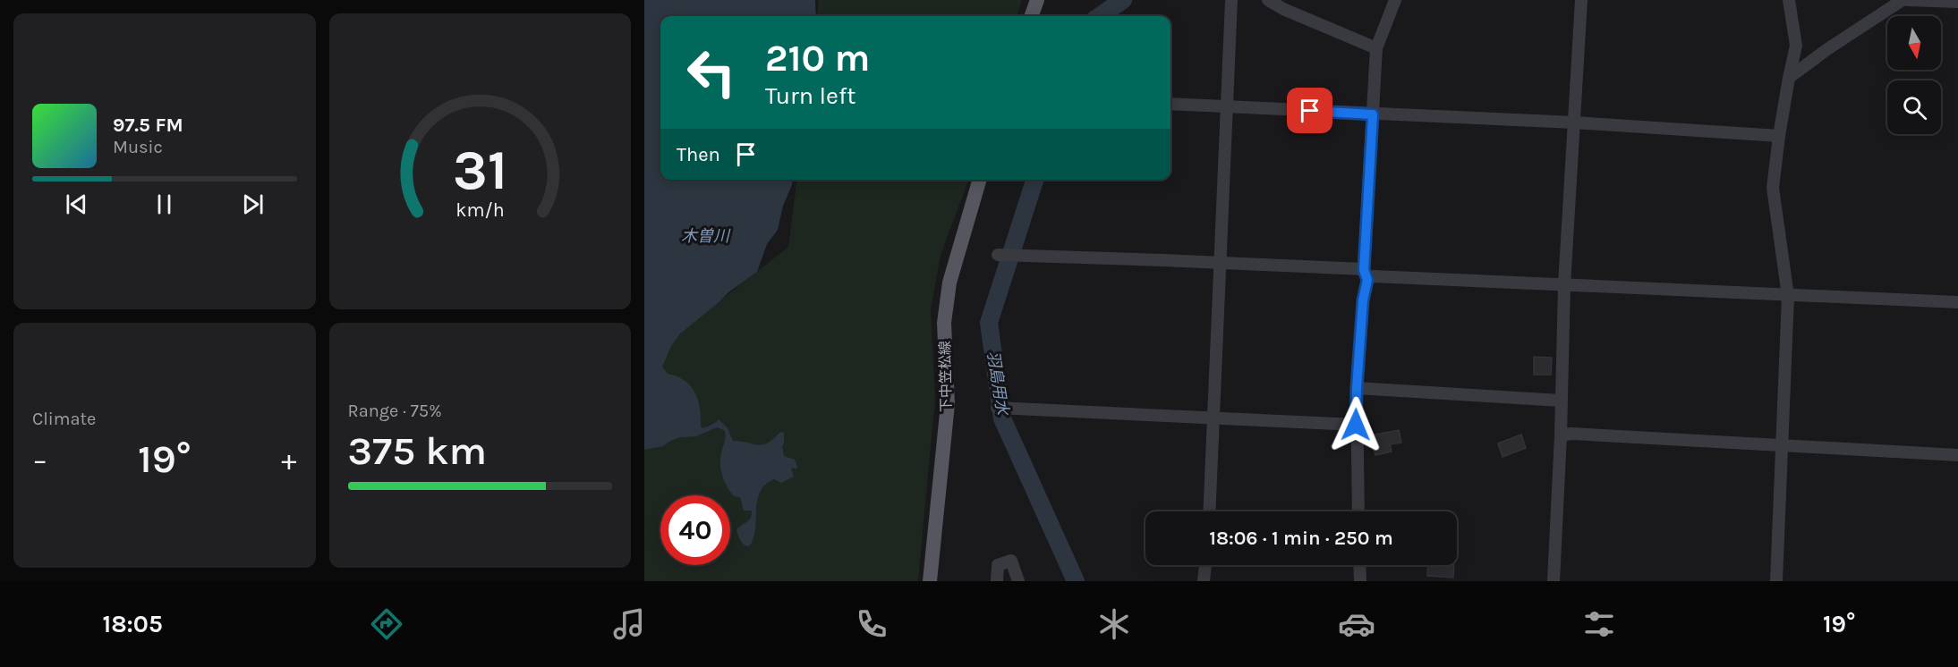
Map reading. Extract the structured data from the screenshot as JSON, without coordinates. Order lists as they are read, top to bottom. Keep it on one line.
{"streets":{"main road":["下中笠松線"]},"water":["木曽川","羽島用水"],"north":"bottom","page":{"turn":["210 m","Turn left"],"song":["97.5 FM","Music"],"then":"Then","tile":["Climate",["Range · 75%","375 km"]],"heat":["−","19°","+"],"limit":"40","trip":"18:06 · 1 min · 250 m","tabs":["18:05","19°"],"gauge":["31","km/h"]}}
